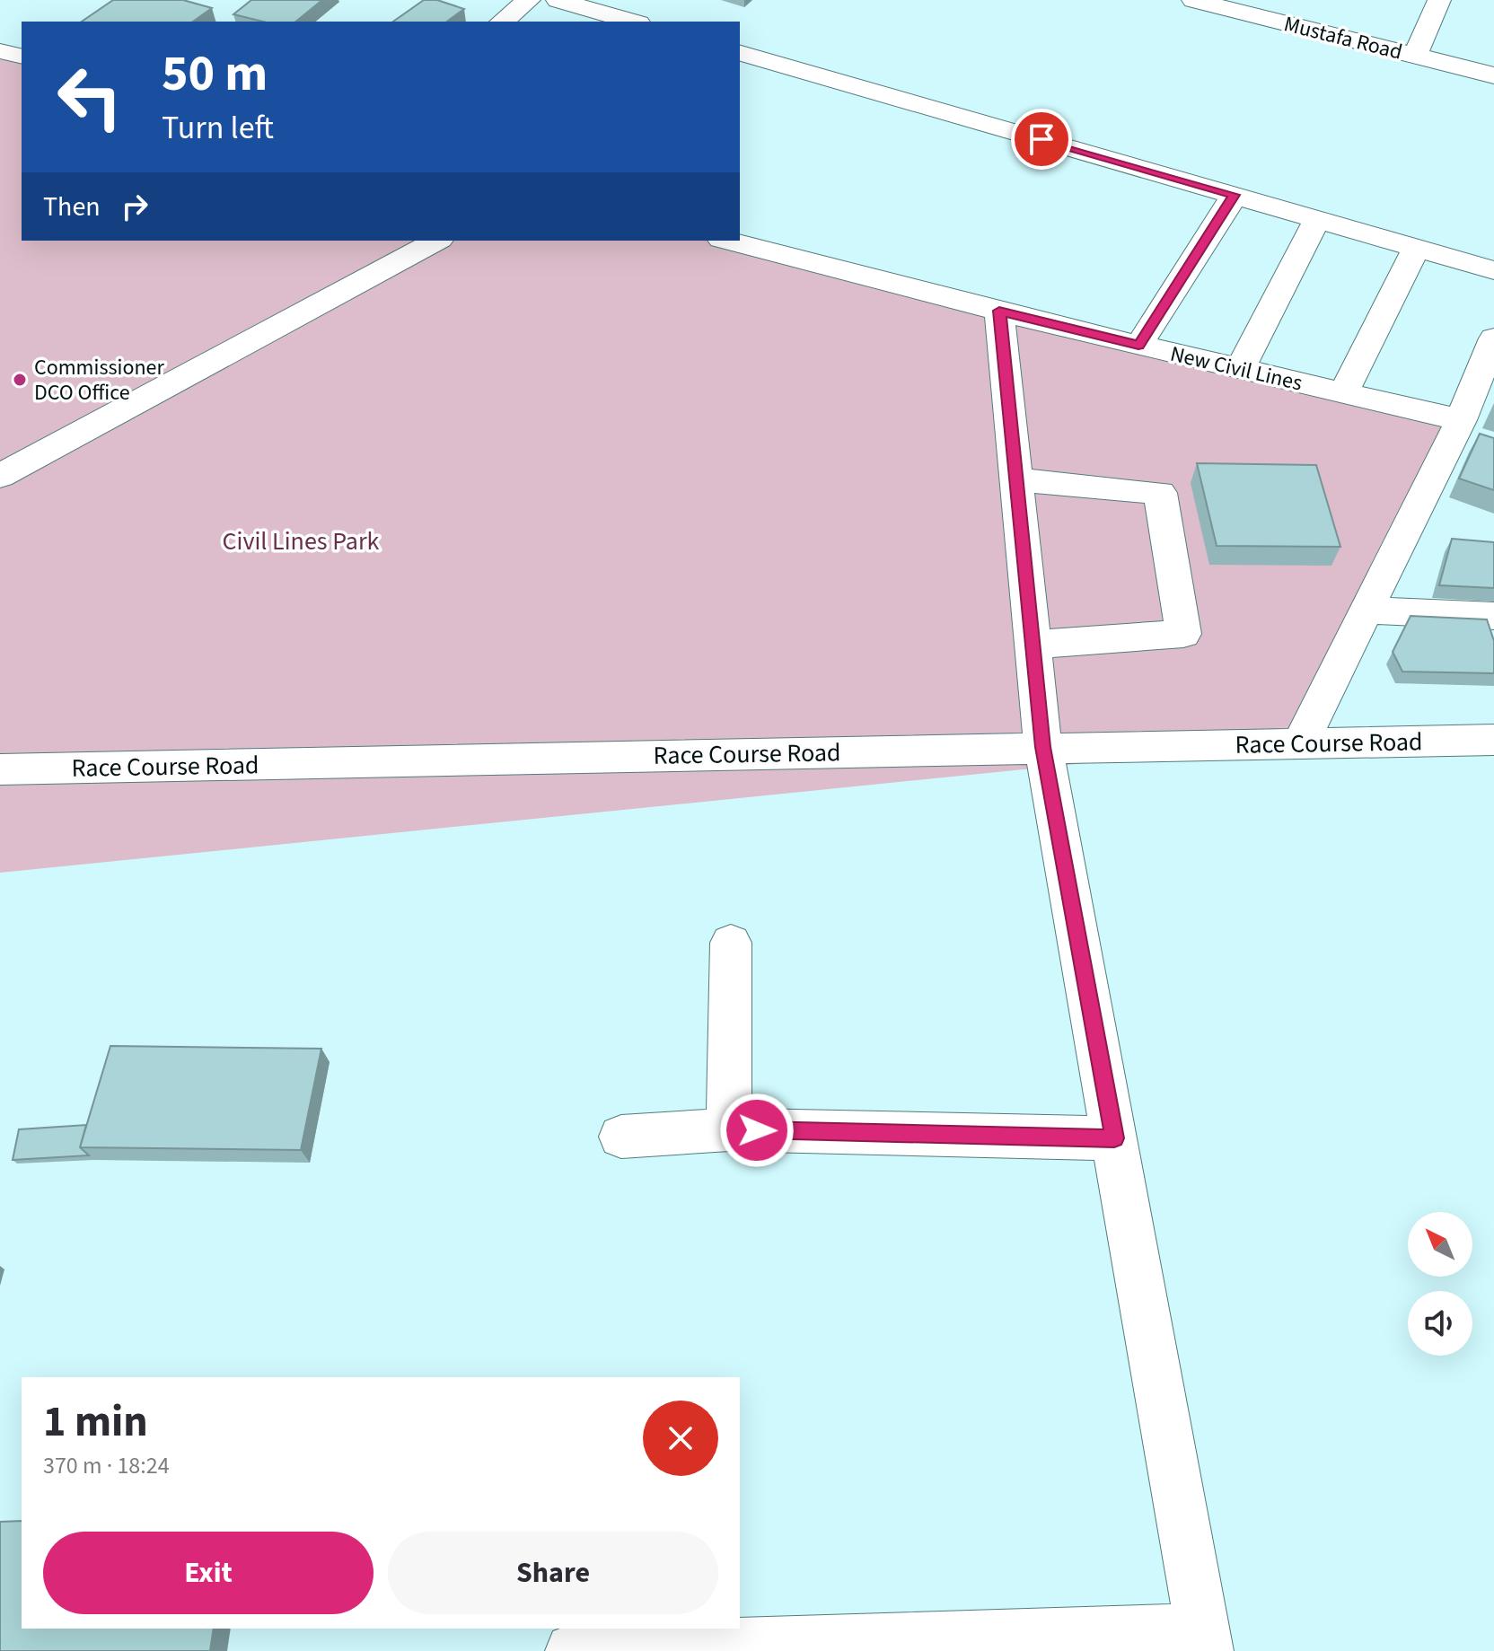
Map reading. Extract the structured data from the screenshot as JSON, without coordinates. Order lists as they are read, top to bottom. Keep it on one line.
{"streets":{"street":["Mustafa Road","New Civil Lines","Race Course Road"]},"parks":["Civil Lines Park"],"places":["Commissioner DCO Office"],"north":"top left","page":{"turn":["50 m","Turn left"],"then":"Then","heading":["1 min","370 m · 18:24"],"buttons":["Exit","Share"]}}
